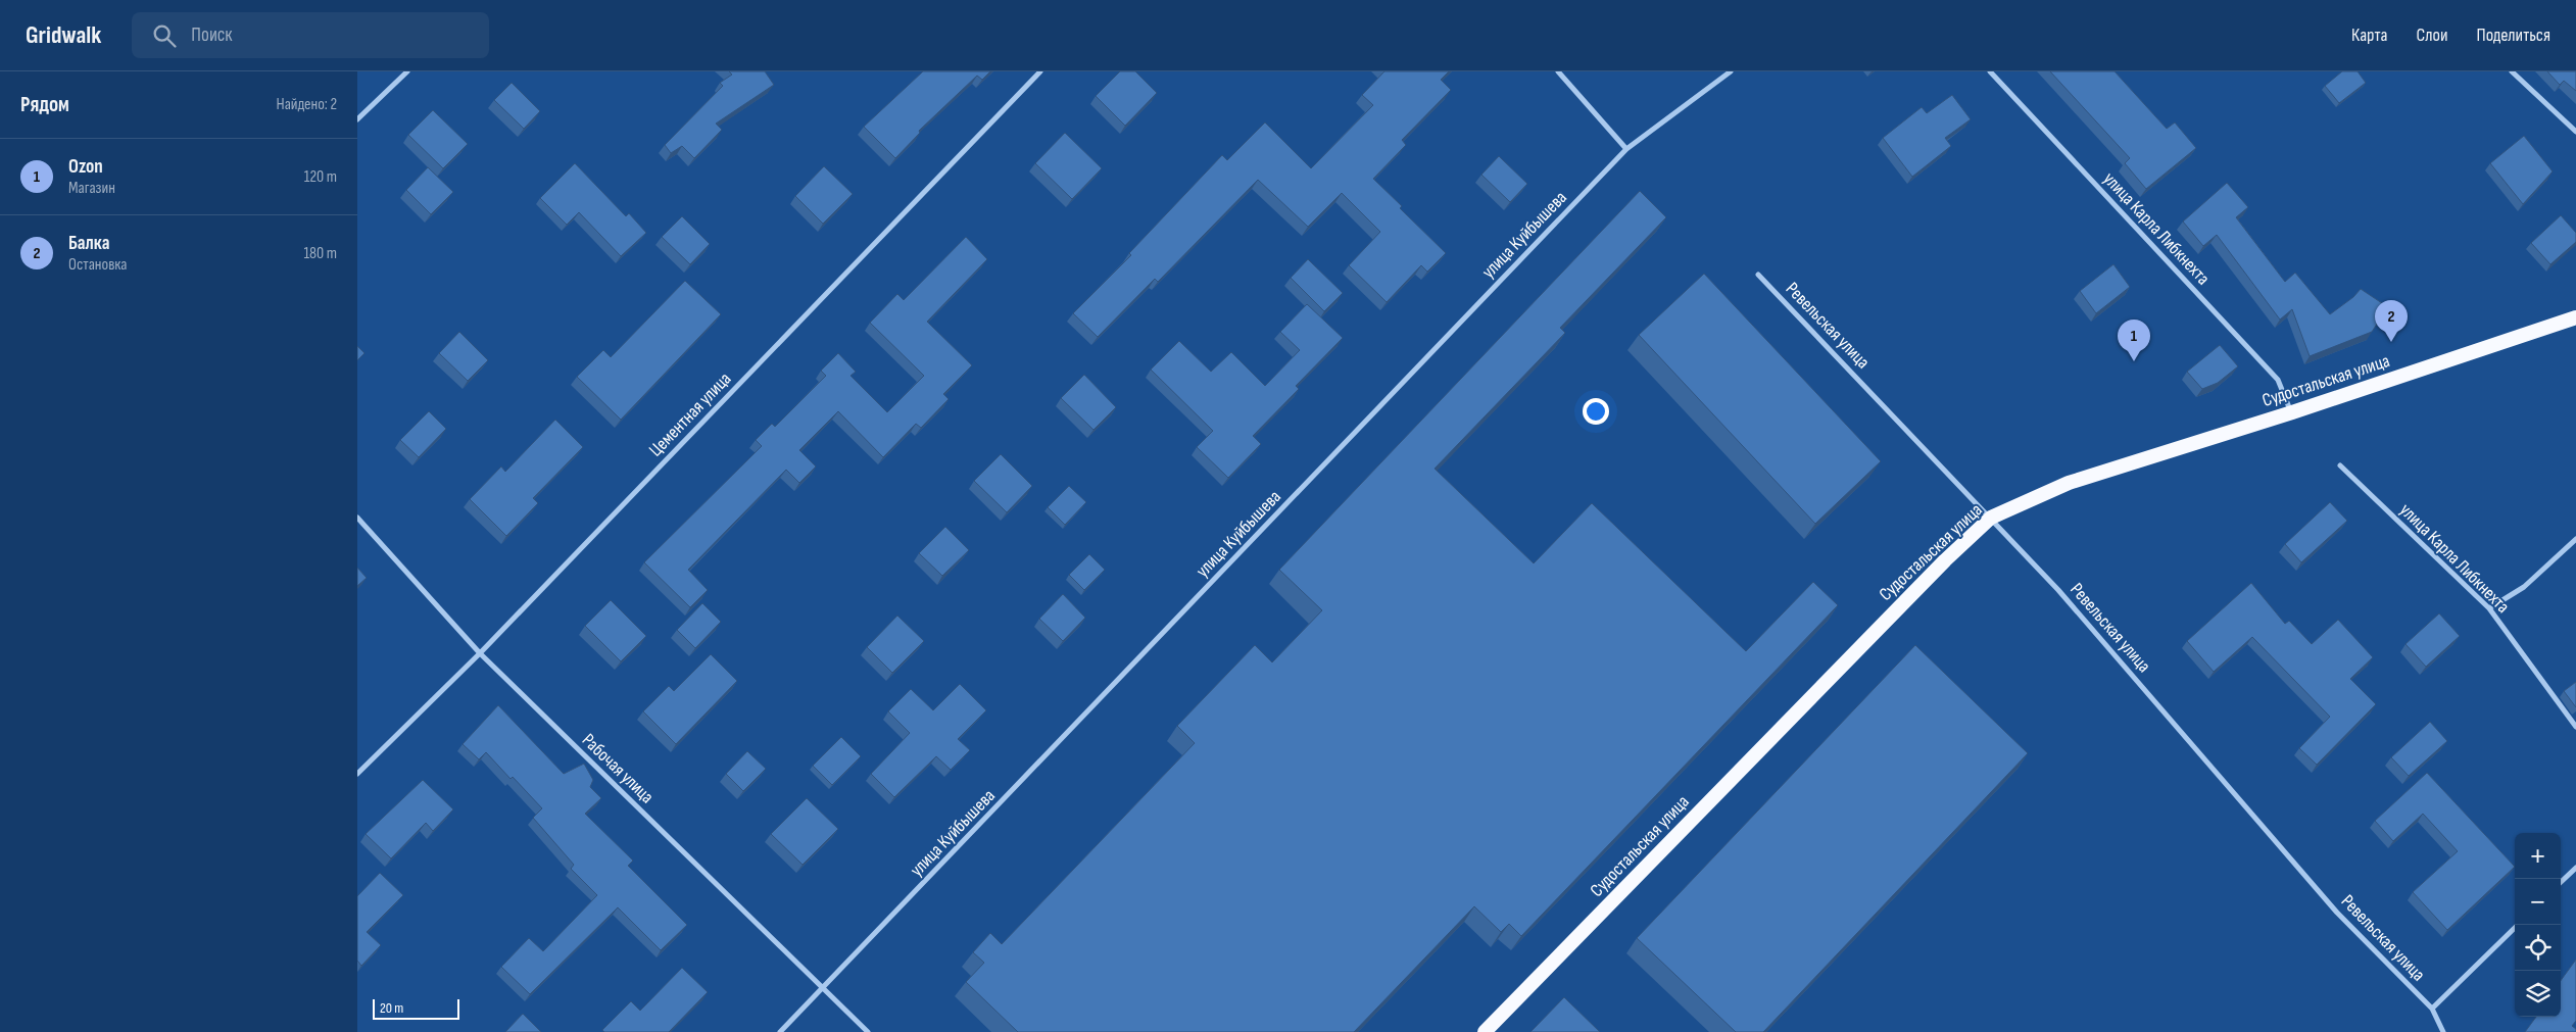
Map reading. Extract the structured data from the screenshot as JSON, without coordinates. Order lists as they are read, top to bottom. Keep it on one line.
{"streets":{"highway":["Судостальская улица"],"street":["улица Карла Либкнехта","улица Куйбышева","Ревельская улица","Цементная улица","Рабочая улица"]},"crossings":[["улица Карла Либкнехта","Судостальская улица"],["улица Куйбышева","Рабочая улица"],["Ревельская улица","Судостальская улица"],["Цементная улица","Рабочая улица"]],"scale_bar":"20 m","page":{"header":"Gridwalk","search":"Поиск","nav":["Карта","Слои","Поделиться"],"heading":["Рядом","Найдено: 2"],"list":[{"mark":"1","name":"Ozon","note":"Магазин","value":"120 m"},{"mark":"2","name":"Балка","note":"Остановка","value":"180 m"}],"pins":["2","1"],"map_buttons":["+","−"],"scale":"20 m"}}
